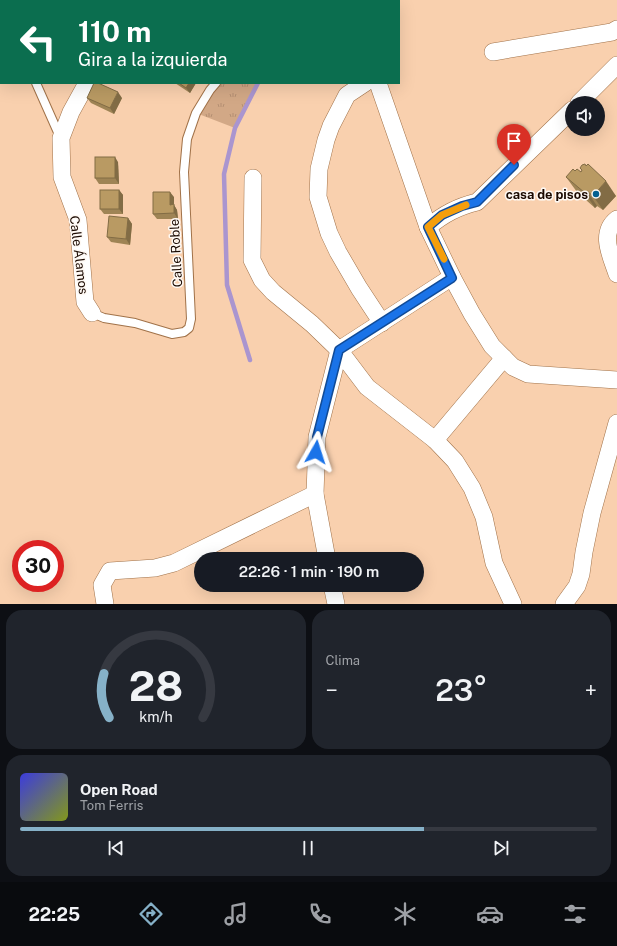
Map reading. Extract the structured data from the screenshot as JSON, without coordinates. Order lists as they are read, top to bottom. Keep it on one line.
{"streets":{"street":["Calle Álamos"],"lane":["Calle Roble"]},"crossings":[["Calle Roble","Calle Álamos"]],"places":["casa de pisos"],"page":{"turn":["110 m","Gira a la izquierda"],"limit":"30","trip":"22:26 · 1 min · 190 m","tile":"Clima","heat":["−","23°","+"],"song":["Open Road","Tom Ferris"],"tabs":"22:25","gauge":["28","km/h"]}}
